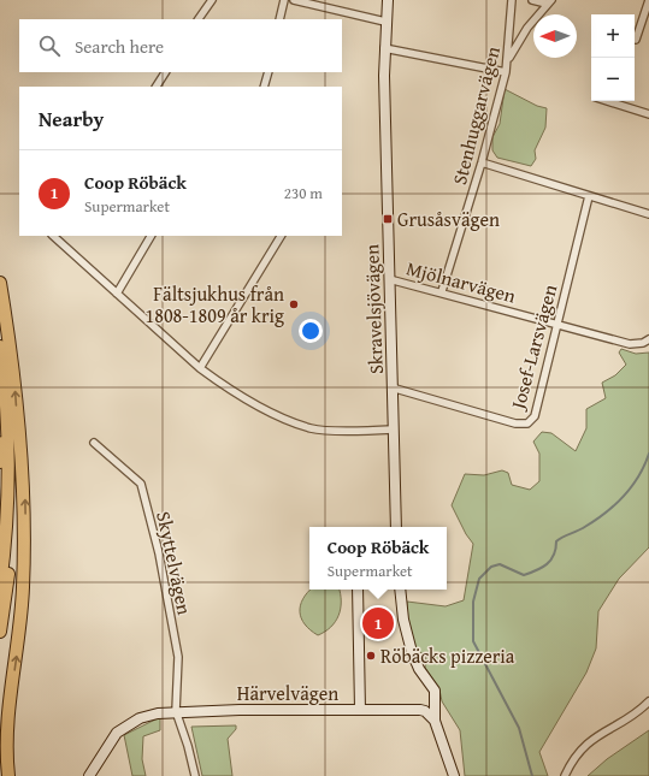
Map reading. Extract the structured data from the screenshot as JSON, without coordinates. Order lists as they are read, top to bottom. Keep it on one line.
{"streets":{"street":["Stenhuggarvägen","Mjölnarvägen","Skravelsjövägen","Josef-Larsvägen","Skyttelvägen","Härvelvägen"]},"crossings":[["Stenhuggarvägen","Mjölnarvägen"],["Mjölnarvägen","Skravelsjövägen"],["Mjölnarvägen","Josef-Larsvägen"],["Skravelsjövägen","Josef-Larsvägen"],["Skyttelvägen","Härvelvägen"]],"places":{"transit":["Grusåsvägen"],"other":["Fältsjukhus från 1808-1809 år krig","Röbäcks pizzeria"]},"north":"left","page":{"map_buttons":["+","−"],"search":"Search here","heading":"Nearby","list":[{"mark":"1","name":"Coop Röbäck","note":"Supermarket","value":"230 m"}],"popup":["Coop Röbäck","Supermarket"],"pins":"1"}}
